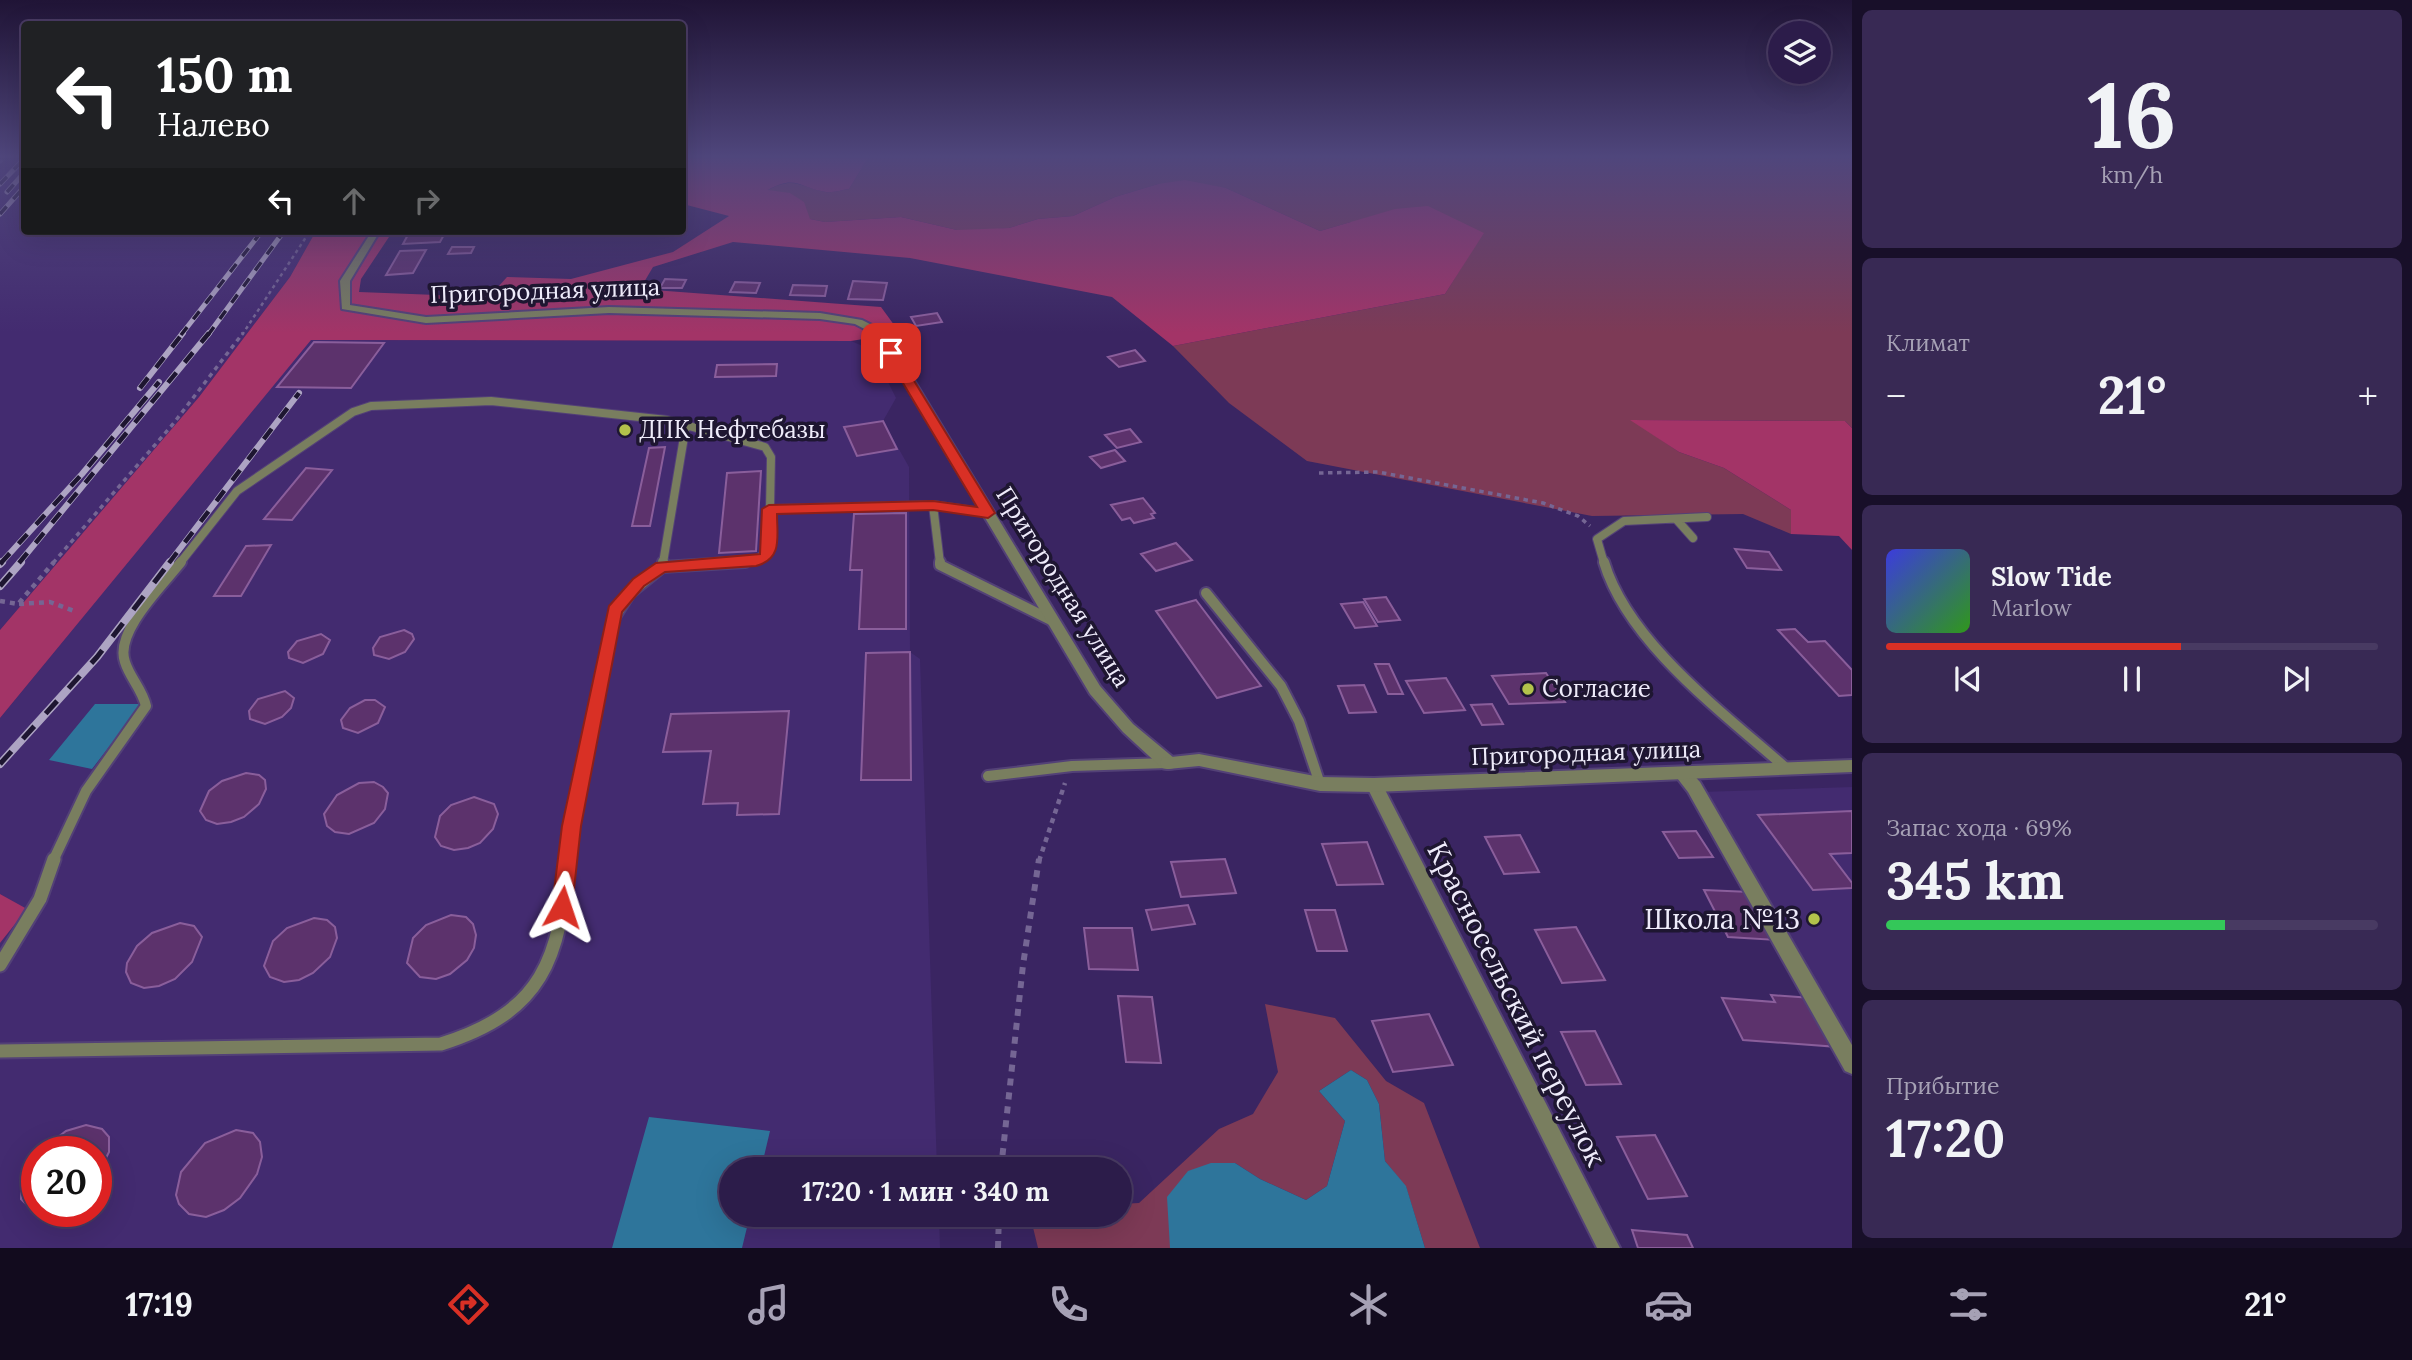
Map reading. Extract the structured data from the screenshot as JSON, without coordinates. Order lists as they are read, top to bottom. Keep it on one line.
{"streets":{"street":["Пригородная улица","Красносельский переулок"]},"crossings":[["Пригородная улица","Красносельский переулок"]],"places":["ДПК Нефтебазы","Согласие","Школа №13"],"page":{"tile":[["16","km/h"],"Климат",["Запас хода · 69%","345 km"],["Прибытие","17:20"]],"turn":["150 m","Налево"],"heat":["−","21°","+"],"song":["Slow Tide","Marlow"],"limit":"20","trip":"17:20 · 1 мин · 340 m","tabs":["17:19","21°"]}}
